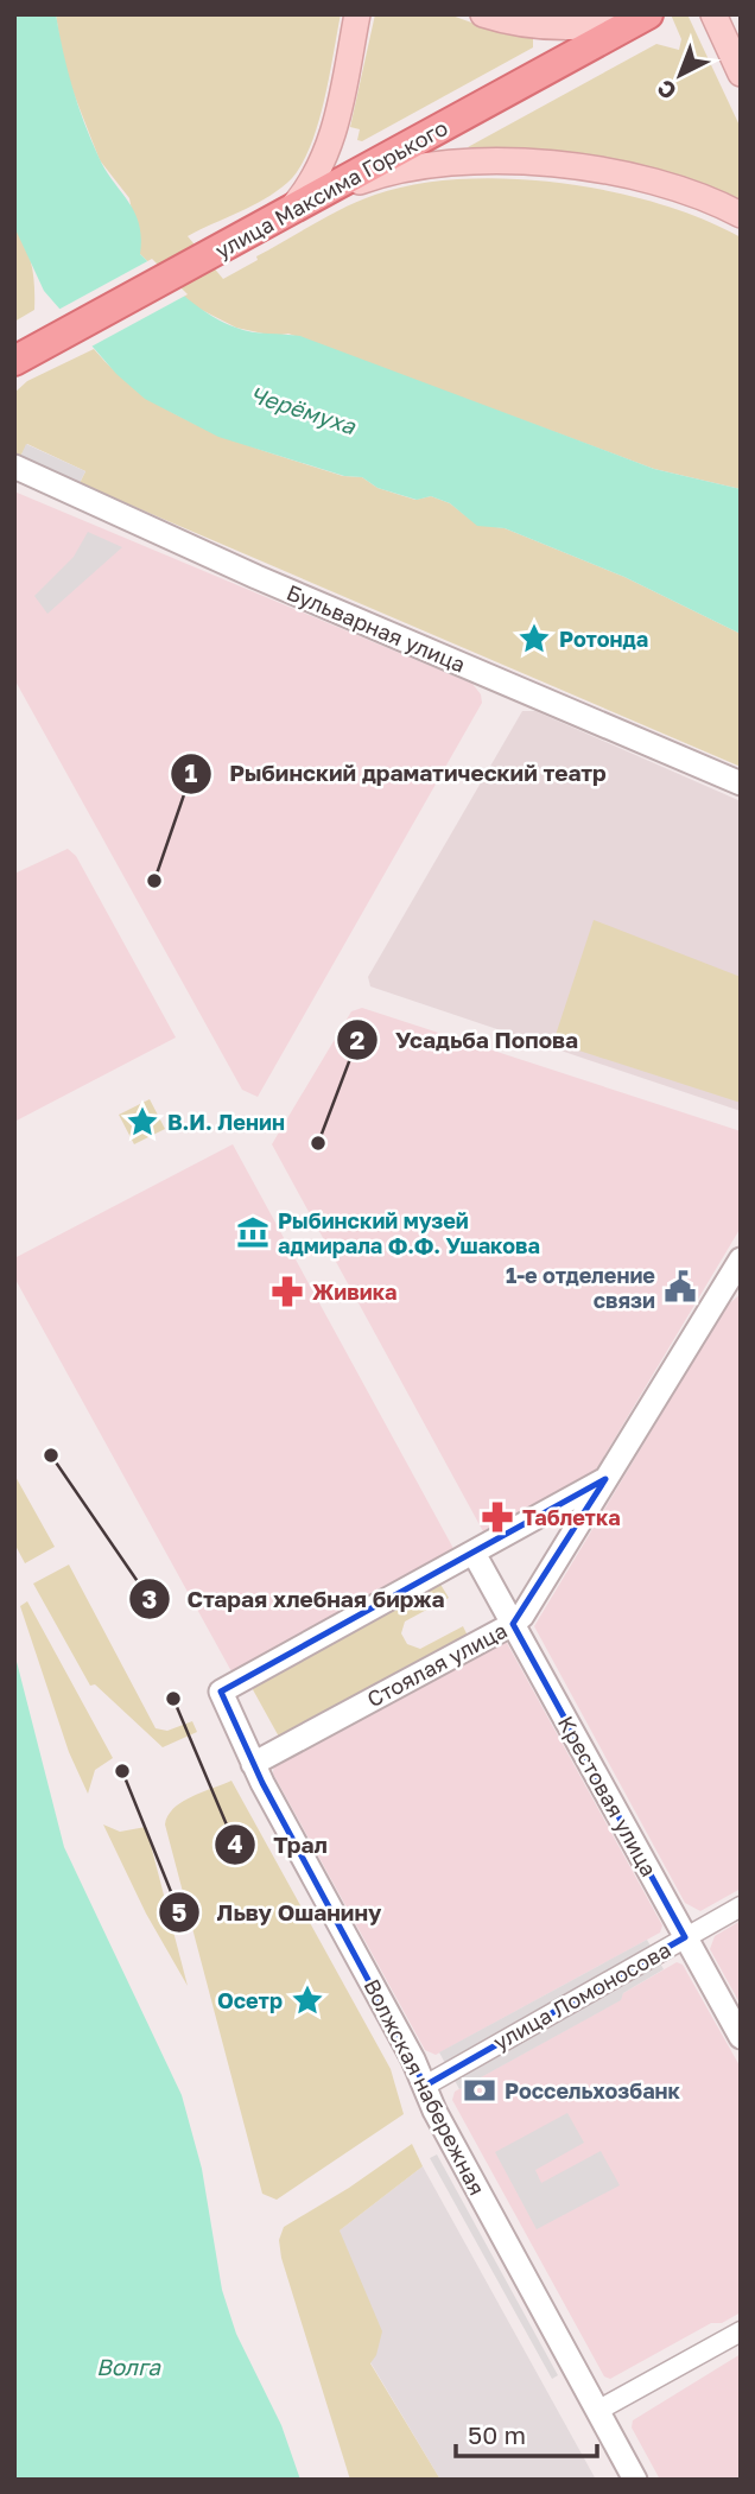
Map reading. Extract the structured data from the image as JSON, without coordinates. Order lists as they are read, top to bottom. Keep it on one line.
{"streets":{"main road":["улица Максима Горького"],"street":["Бульварная улица","Стоялая улица","Крестовая улица","улица Ломоносова","Волжская набережная"]},"crossings":[["Стоялая улица","Крестовая улица"],["Стоялая улица","Волжская набережная"],["Крестовая улица","улица Ломоносова"],["улица Ломоносова","Волжская набережная"]],"water":["Черёмуха","Волга"],"places":{"place":["Ротонда","В.И. Ленин","Осетр"],"other":["Рыбинский драматический театр","Усадьба Попова","Старая хлебная биржа","Трал","Льву Ошанину"],"museum":["Рыбинский музей адмирала Ф.Ф. Ушакова"],"public building":["1-е отделение связи"],"pharmacy":["Живика","Таблетка"],"bank":["Россельхозбанк"]},"scale_bar":"50 m","north":"bottom left"}
